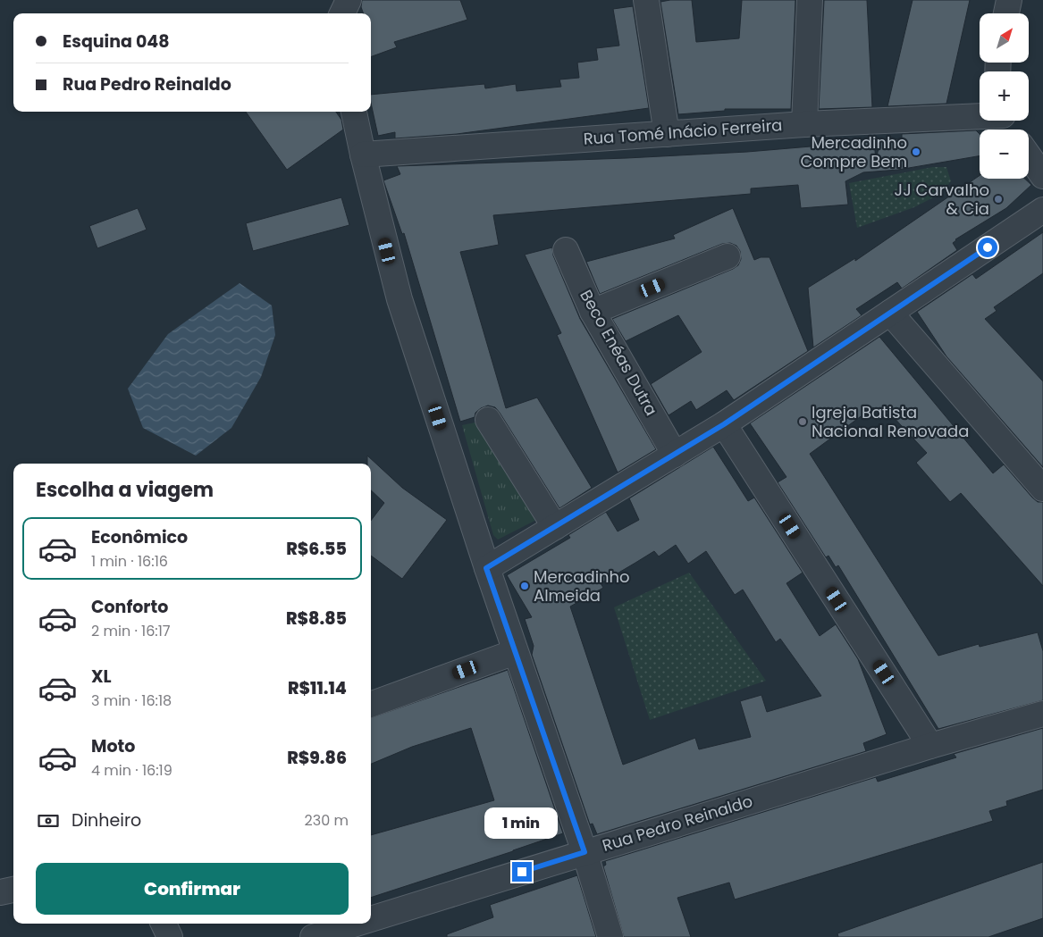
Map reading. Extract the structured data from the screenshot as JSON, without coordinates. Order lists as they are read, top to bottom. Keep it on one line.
{"streets":{"street":["Rua Tomé Inácio Ferreira","Beco Enéas Dutra","Rua Pedro Reinaldo"]},"places":["Mercadinho Compre Bem","JJ Carvalho & Cia","Igreja Batista Nacional Renovada","Mercadinho Almeida"],"north":"top right","page":{"map_buttons":["+","−"],"banner":["Esquina 048","Rua Pedro Reinaldo"],"heading":"Escolha a viagem","list":[{"name":"Econômico","note":"1 min · 16:16","value":"R$6.55"},{"name":"Conforto","note":"2 min · 16:17","value":"R$8.85"},{"name":"XL","note":"3 min · 16:18","value":"R$11.14"},{"name":"Moto","note":"4 min · 16:19","value":"R$9.86"}],"pay":["Dinheiro","230 m"],"bubble":"1 min","buttons":"Confirmar"}}
